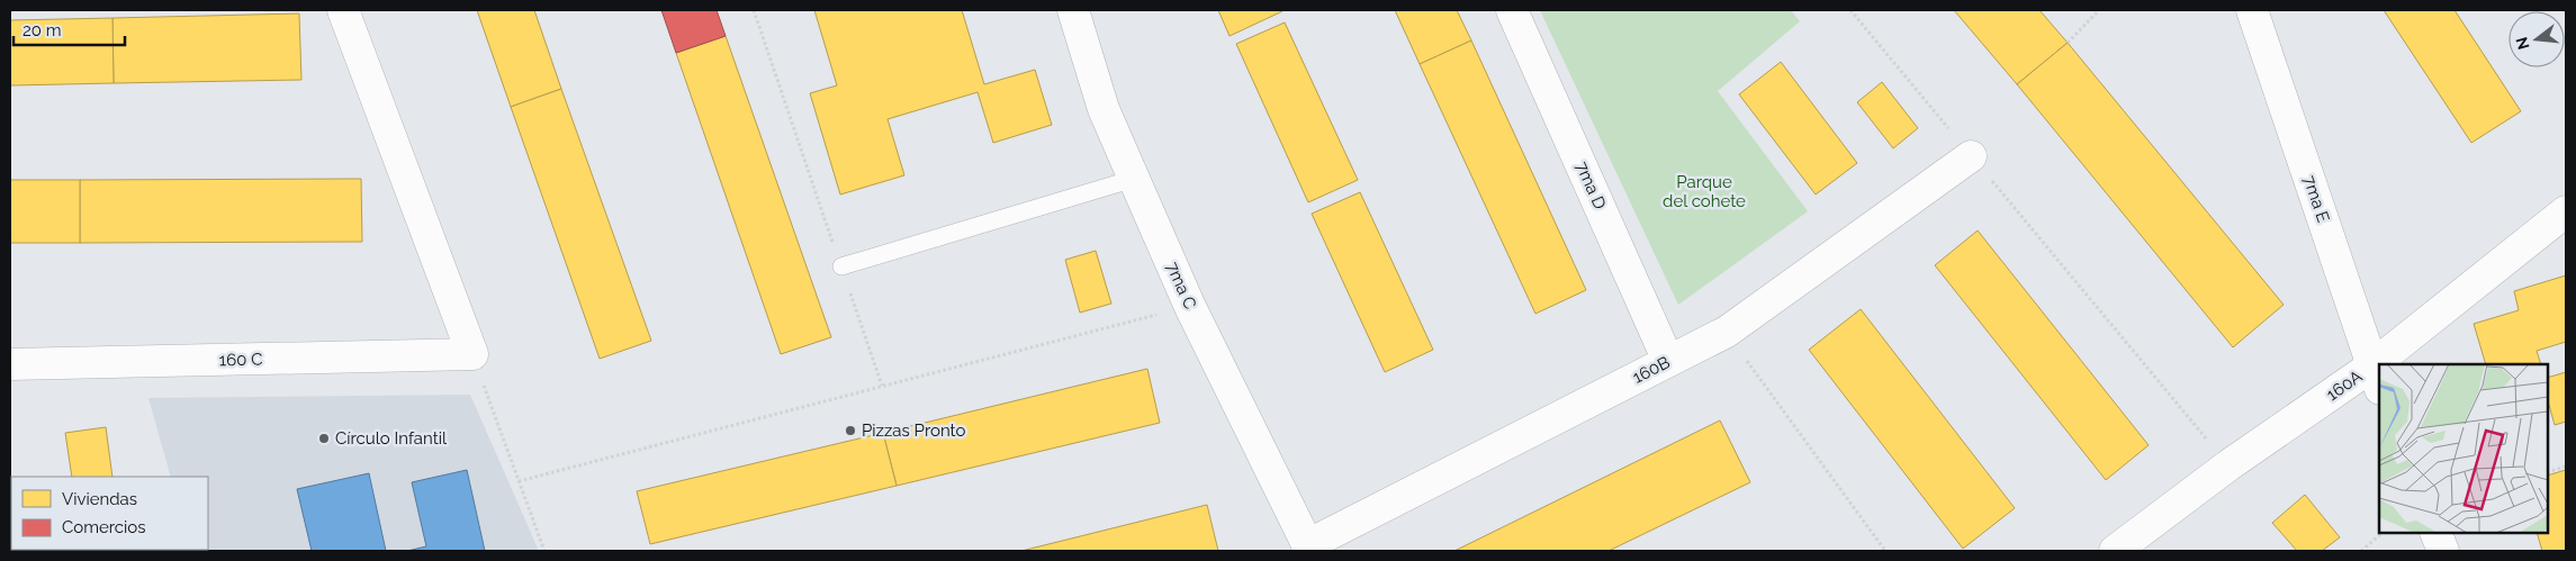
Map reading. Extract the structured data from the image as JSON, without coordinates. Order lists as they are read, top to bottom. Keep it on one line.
{"streets":{"street":["7ma D","7ma E","7ma C","160 C","160B","160A"]},"crossings":[["7ma D","160B"],["7ma E","160A"],["7ma C","160B"]],"parks":["Parque del cohete"],"places":["Pizzas Pronto","Círculo Infantil"],"legend":["Viviendas","Comercios"],"scale_bar":"20 m","north":"left"}
